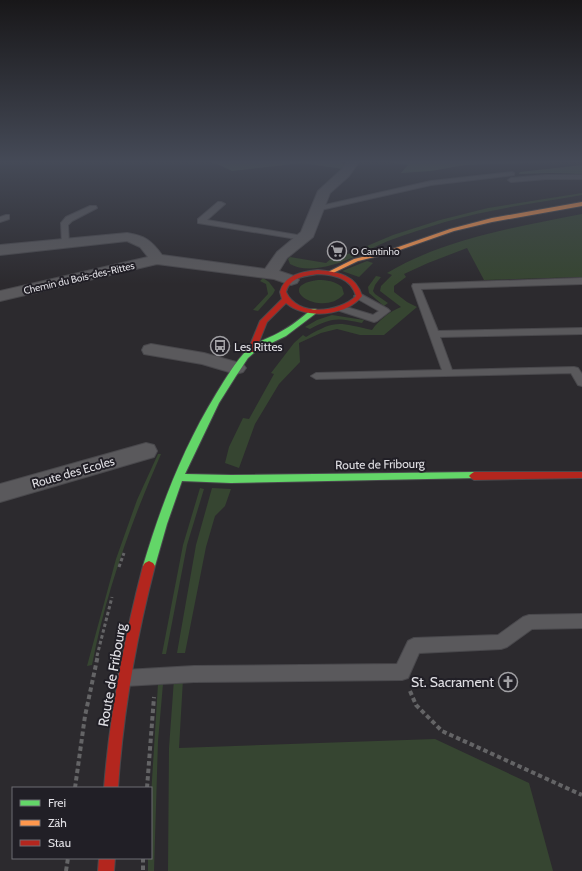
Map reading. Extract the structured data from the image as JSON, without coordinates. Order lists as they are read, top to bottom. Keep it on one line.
{"streets":{"main road":["Route de Fribourg"],"street":["Chemin du Bois-des-Rittes","Route des Ecoles"]},"places":{"supermarket":["O Cantinho"],"bus stop":["Les Rittes"],"church":["St. Sacrament"]},"legend":["Frei","Zäh","Stau"]}
